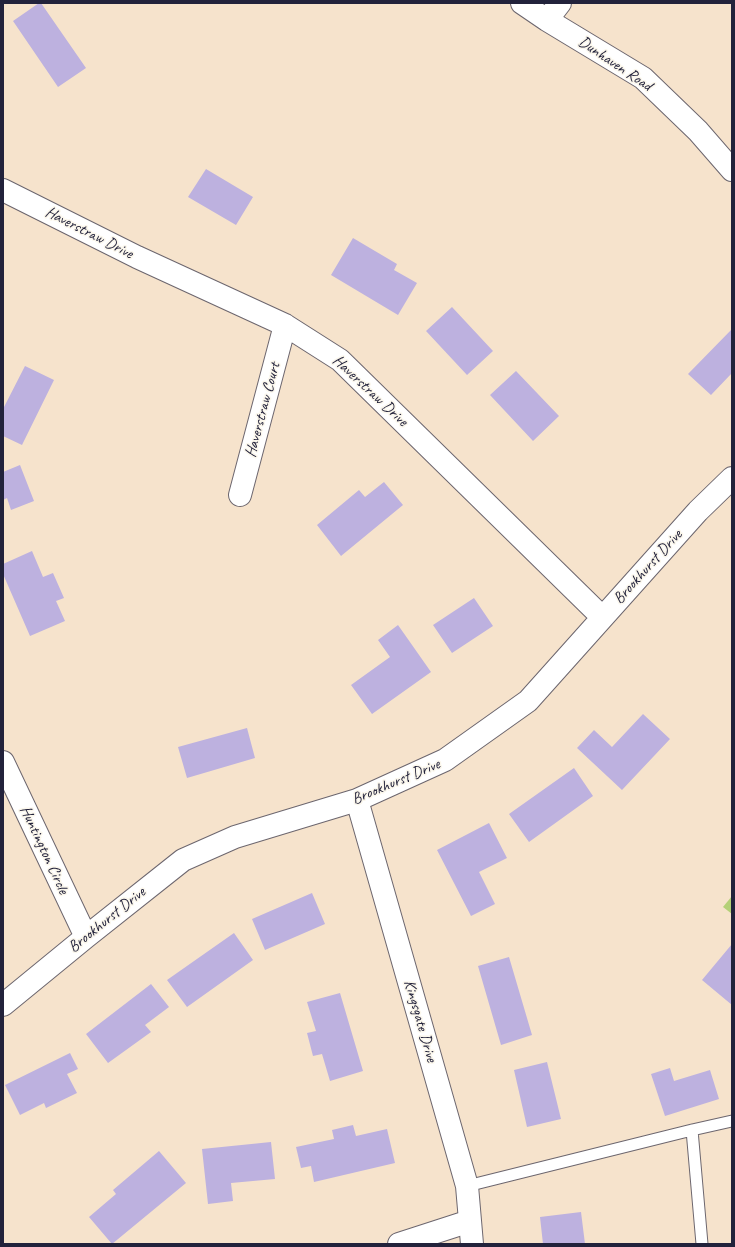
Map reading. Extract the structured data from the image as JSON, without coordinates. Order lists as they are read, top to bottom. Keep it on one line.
{"streets":{"street":["Dunhaven Road","Haverstraw Drive","Haverstraw Court","Brookhurst Drive","Huntington Circle","Kingsgate Drive"]},"crossings":[["Haverstraw Drive","Haverstraw Court"],["Haverstraw Drive","Brookhurst Drive"],["Brookhurst Drive","Huntington Circle"],["Brookhurst Drive","Kingsgate Drive"]]}
